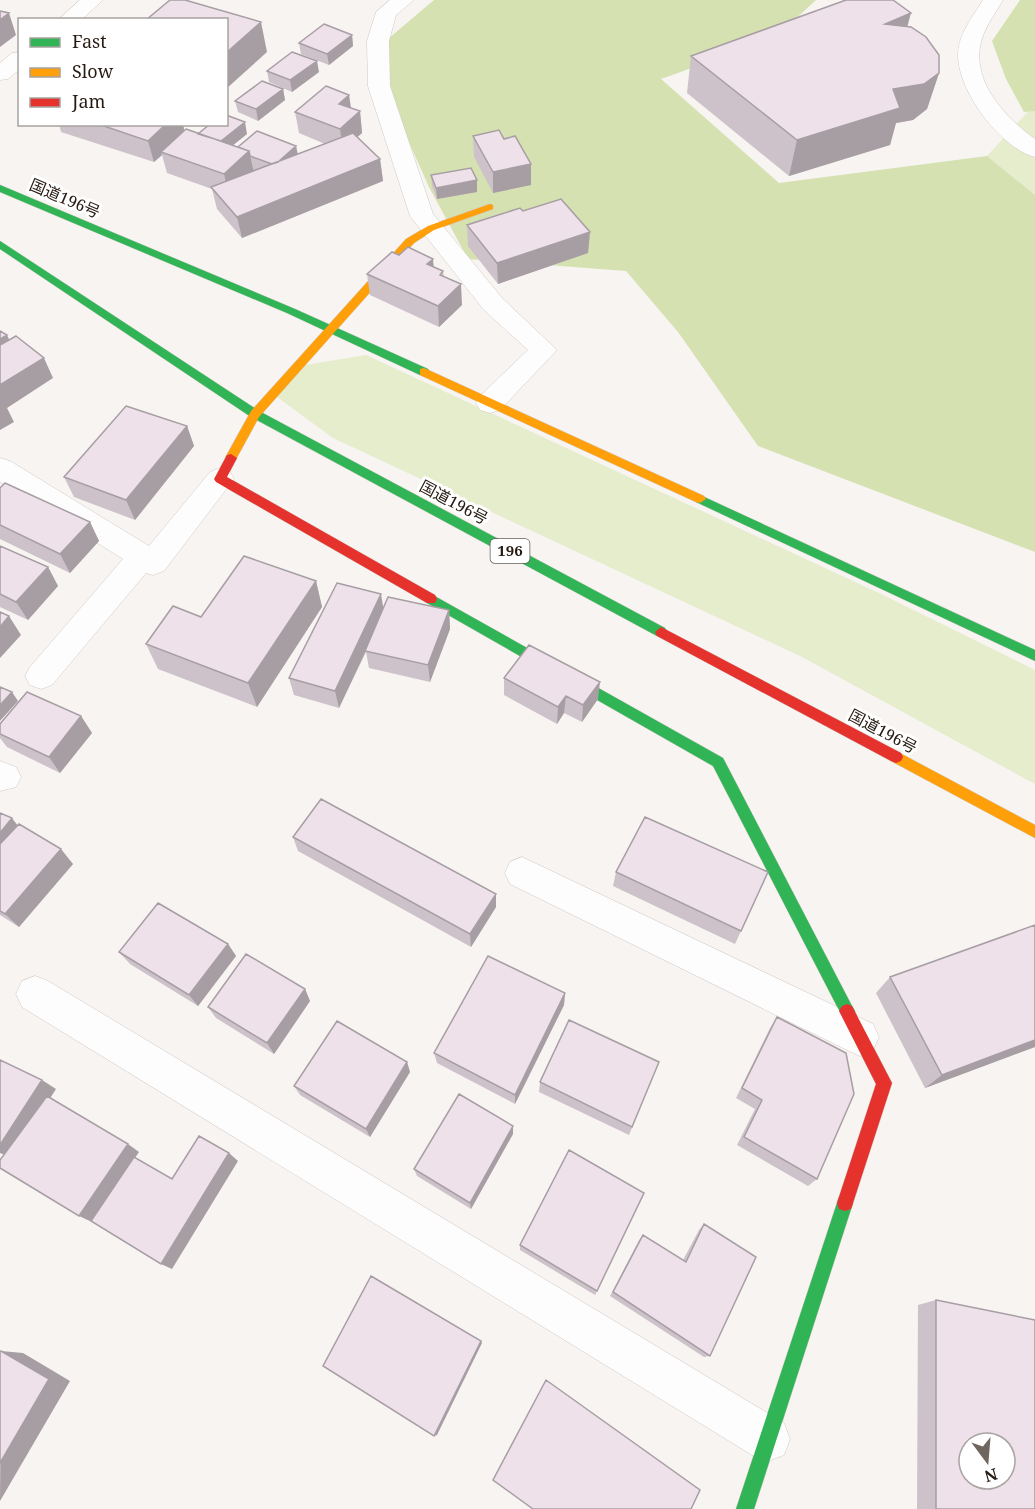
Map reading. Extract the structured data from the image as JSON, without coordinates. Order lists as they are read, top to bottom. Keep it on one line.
{"streets":{"main road":["国道196号","196"]},"legend":["Fast","Slow","Jam"],"north":"bottom"}
